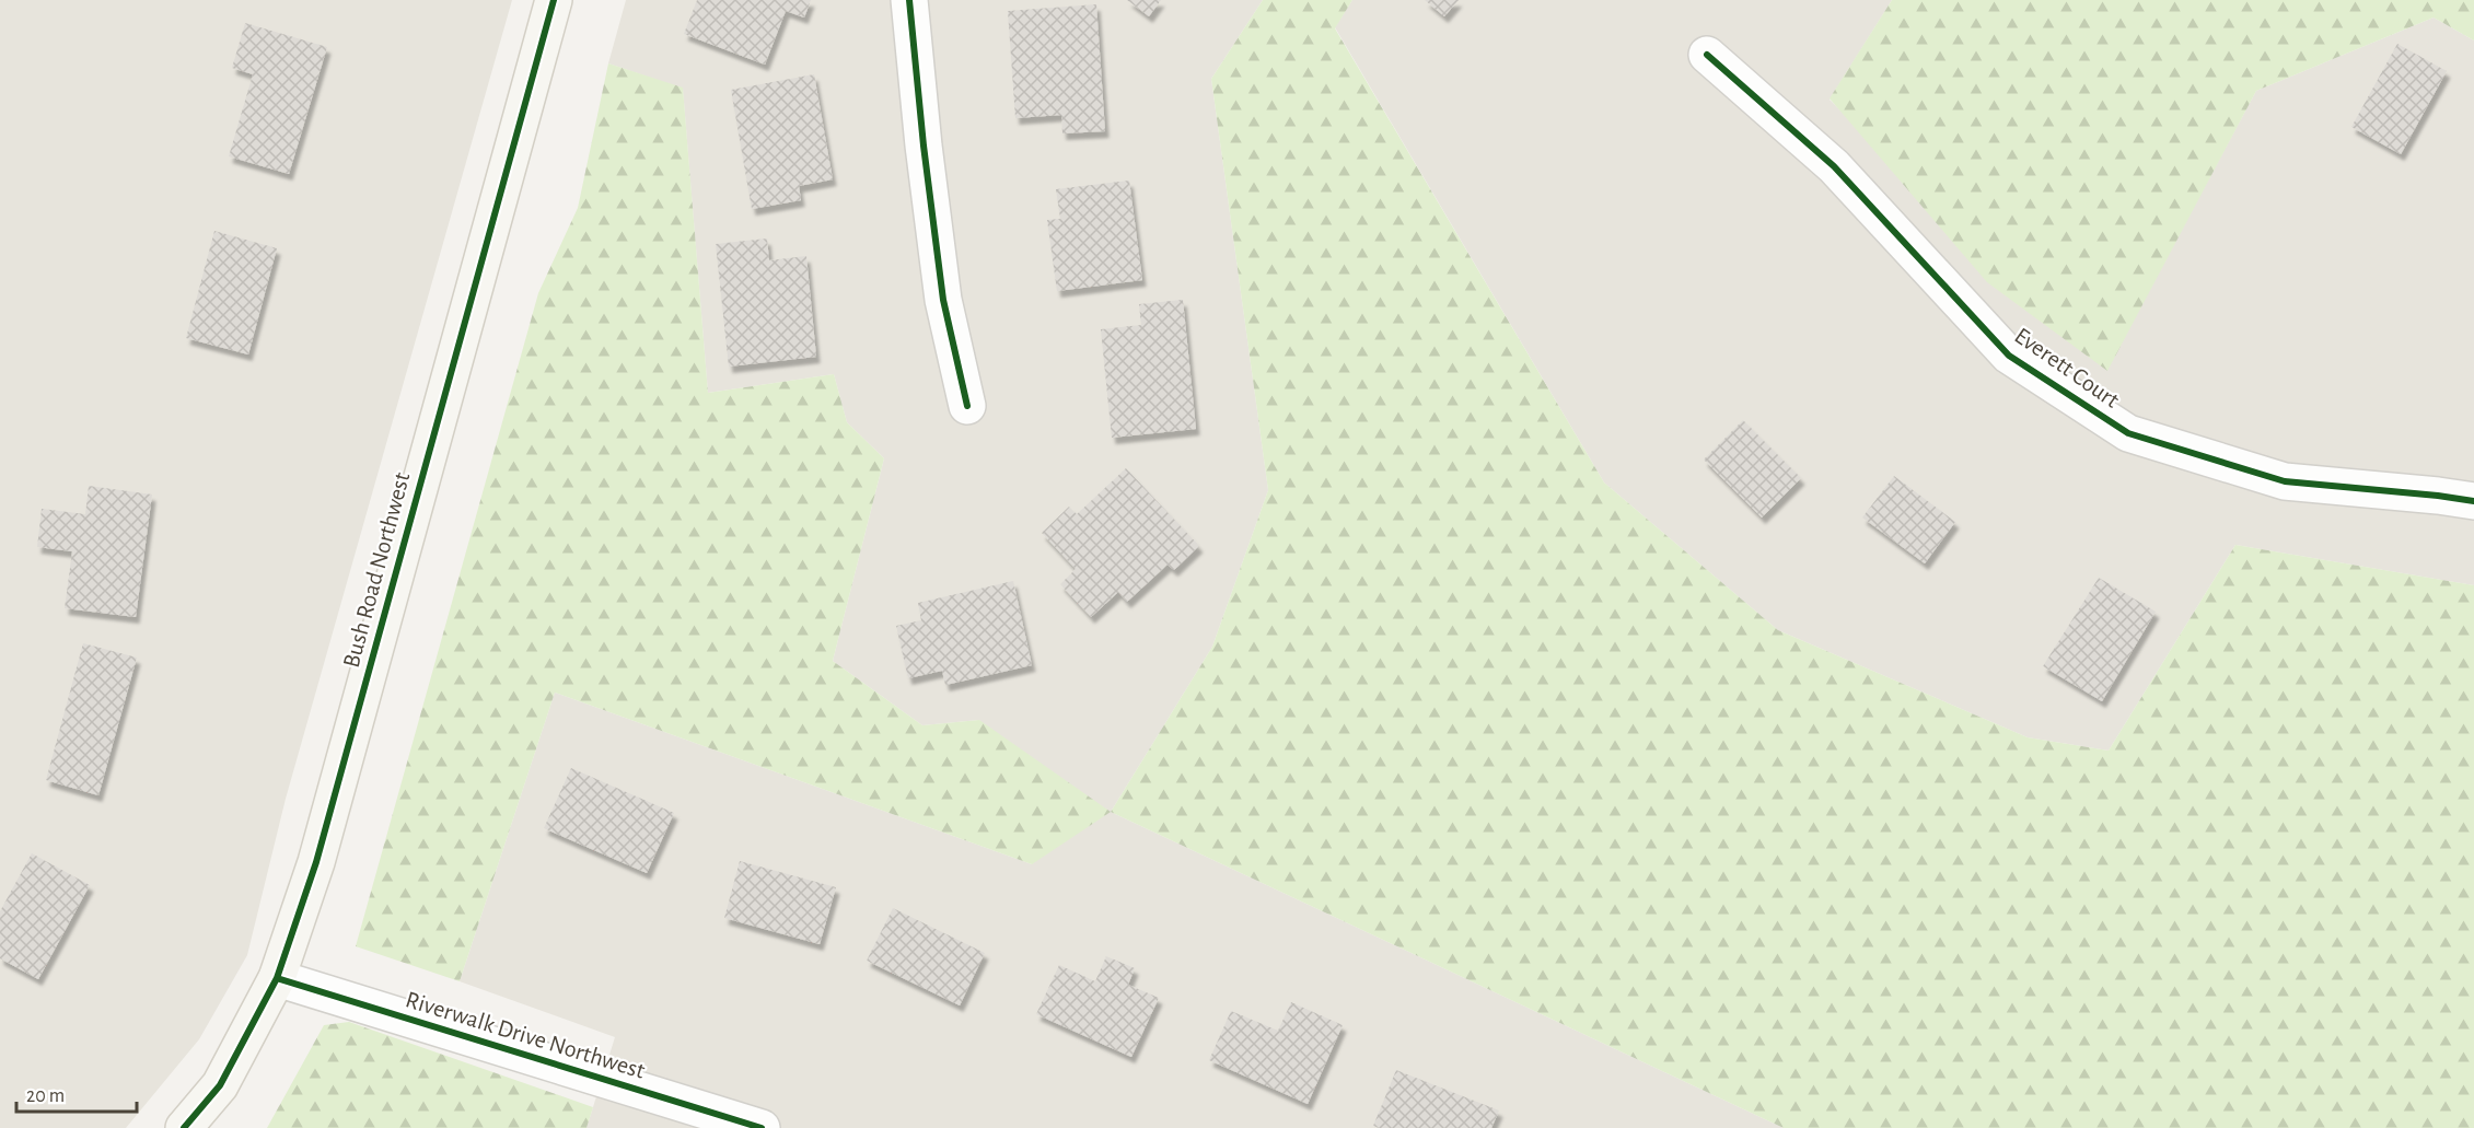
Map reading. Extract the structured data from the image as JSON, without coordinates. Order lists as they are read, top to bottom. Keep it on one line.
{"streets":{"street":["Everett Court","Bush Road Northwest","Riverwalk Drive Northwest"]},"crossings":[["Bush Road Northwest","Riverwalk Drive Northwest"]],"scale_bar":"20 m"}
